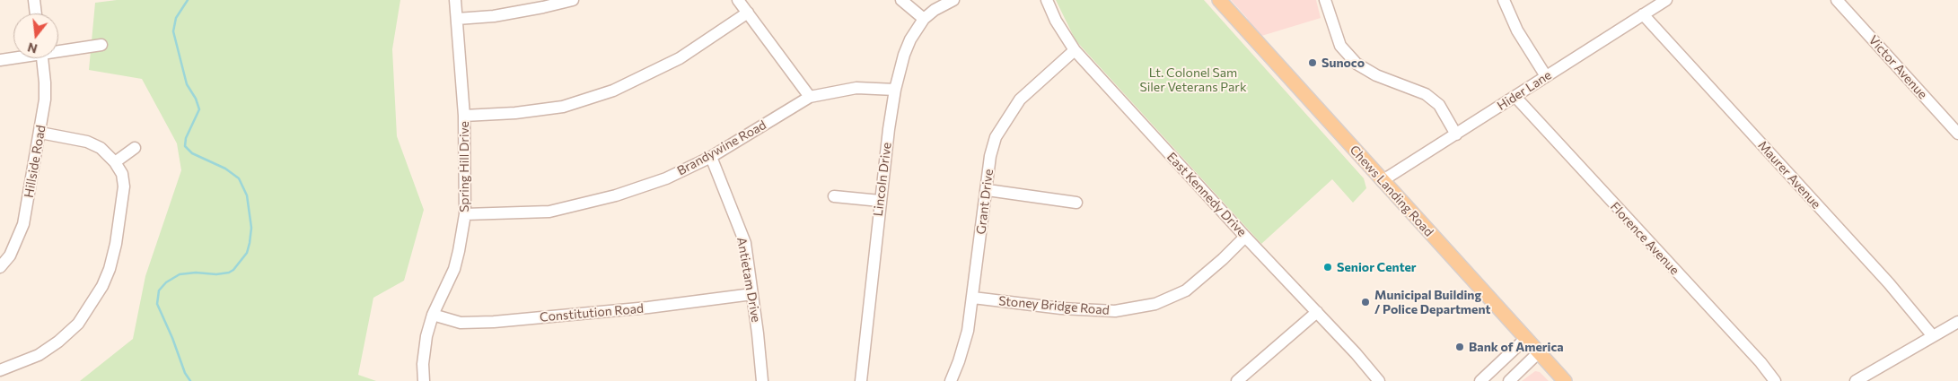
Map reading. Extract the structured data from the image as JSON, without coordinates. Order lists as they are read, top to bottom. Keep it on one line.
{"streets":{"main road":["Chews Landing Road"],"street":["Victor Avenue","Hider Lane","Brandywine Road","Hillside Road","Spring Hill Drive","Maurer Avenue","Lincoln Drive","East Kennedy Drive","Grant Drive","Florence Avenue","Antietam Drive","Stoney Bridge Road","Constitution Road"]},"crossings":[["Hider Lane","Maurer Avenue"],["Hider Lane","Chews Landing Road"],["Hider Lane","Florence Avenue"],["Brandywine Road","Spring Hill Drive"],["Brandywine Road","Lincoln Drive"],["Brandywine Road","Antietam Drive"],["Spring Hill Drive","Constitution Road"],["East Kennedy Drive","Grant Drive"],["East Kennedy Drive","Stoney Bridge Road"],["Grant Drive","Stoney Bridge Road"],["Antietam Drive","Constitution Road"]],"parks":["Lt. Colonel Sam Siler Veterans Park"],"places":["Sunoco","Senior Center","Municipal Building / Police Department","Bank of America"],"north":"bottom"}
